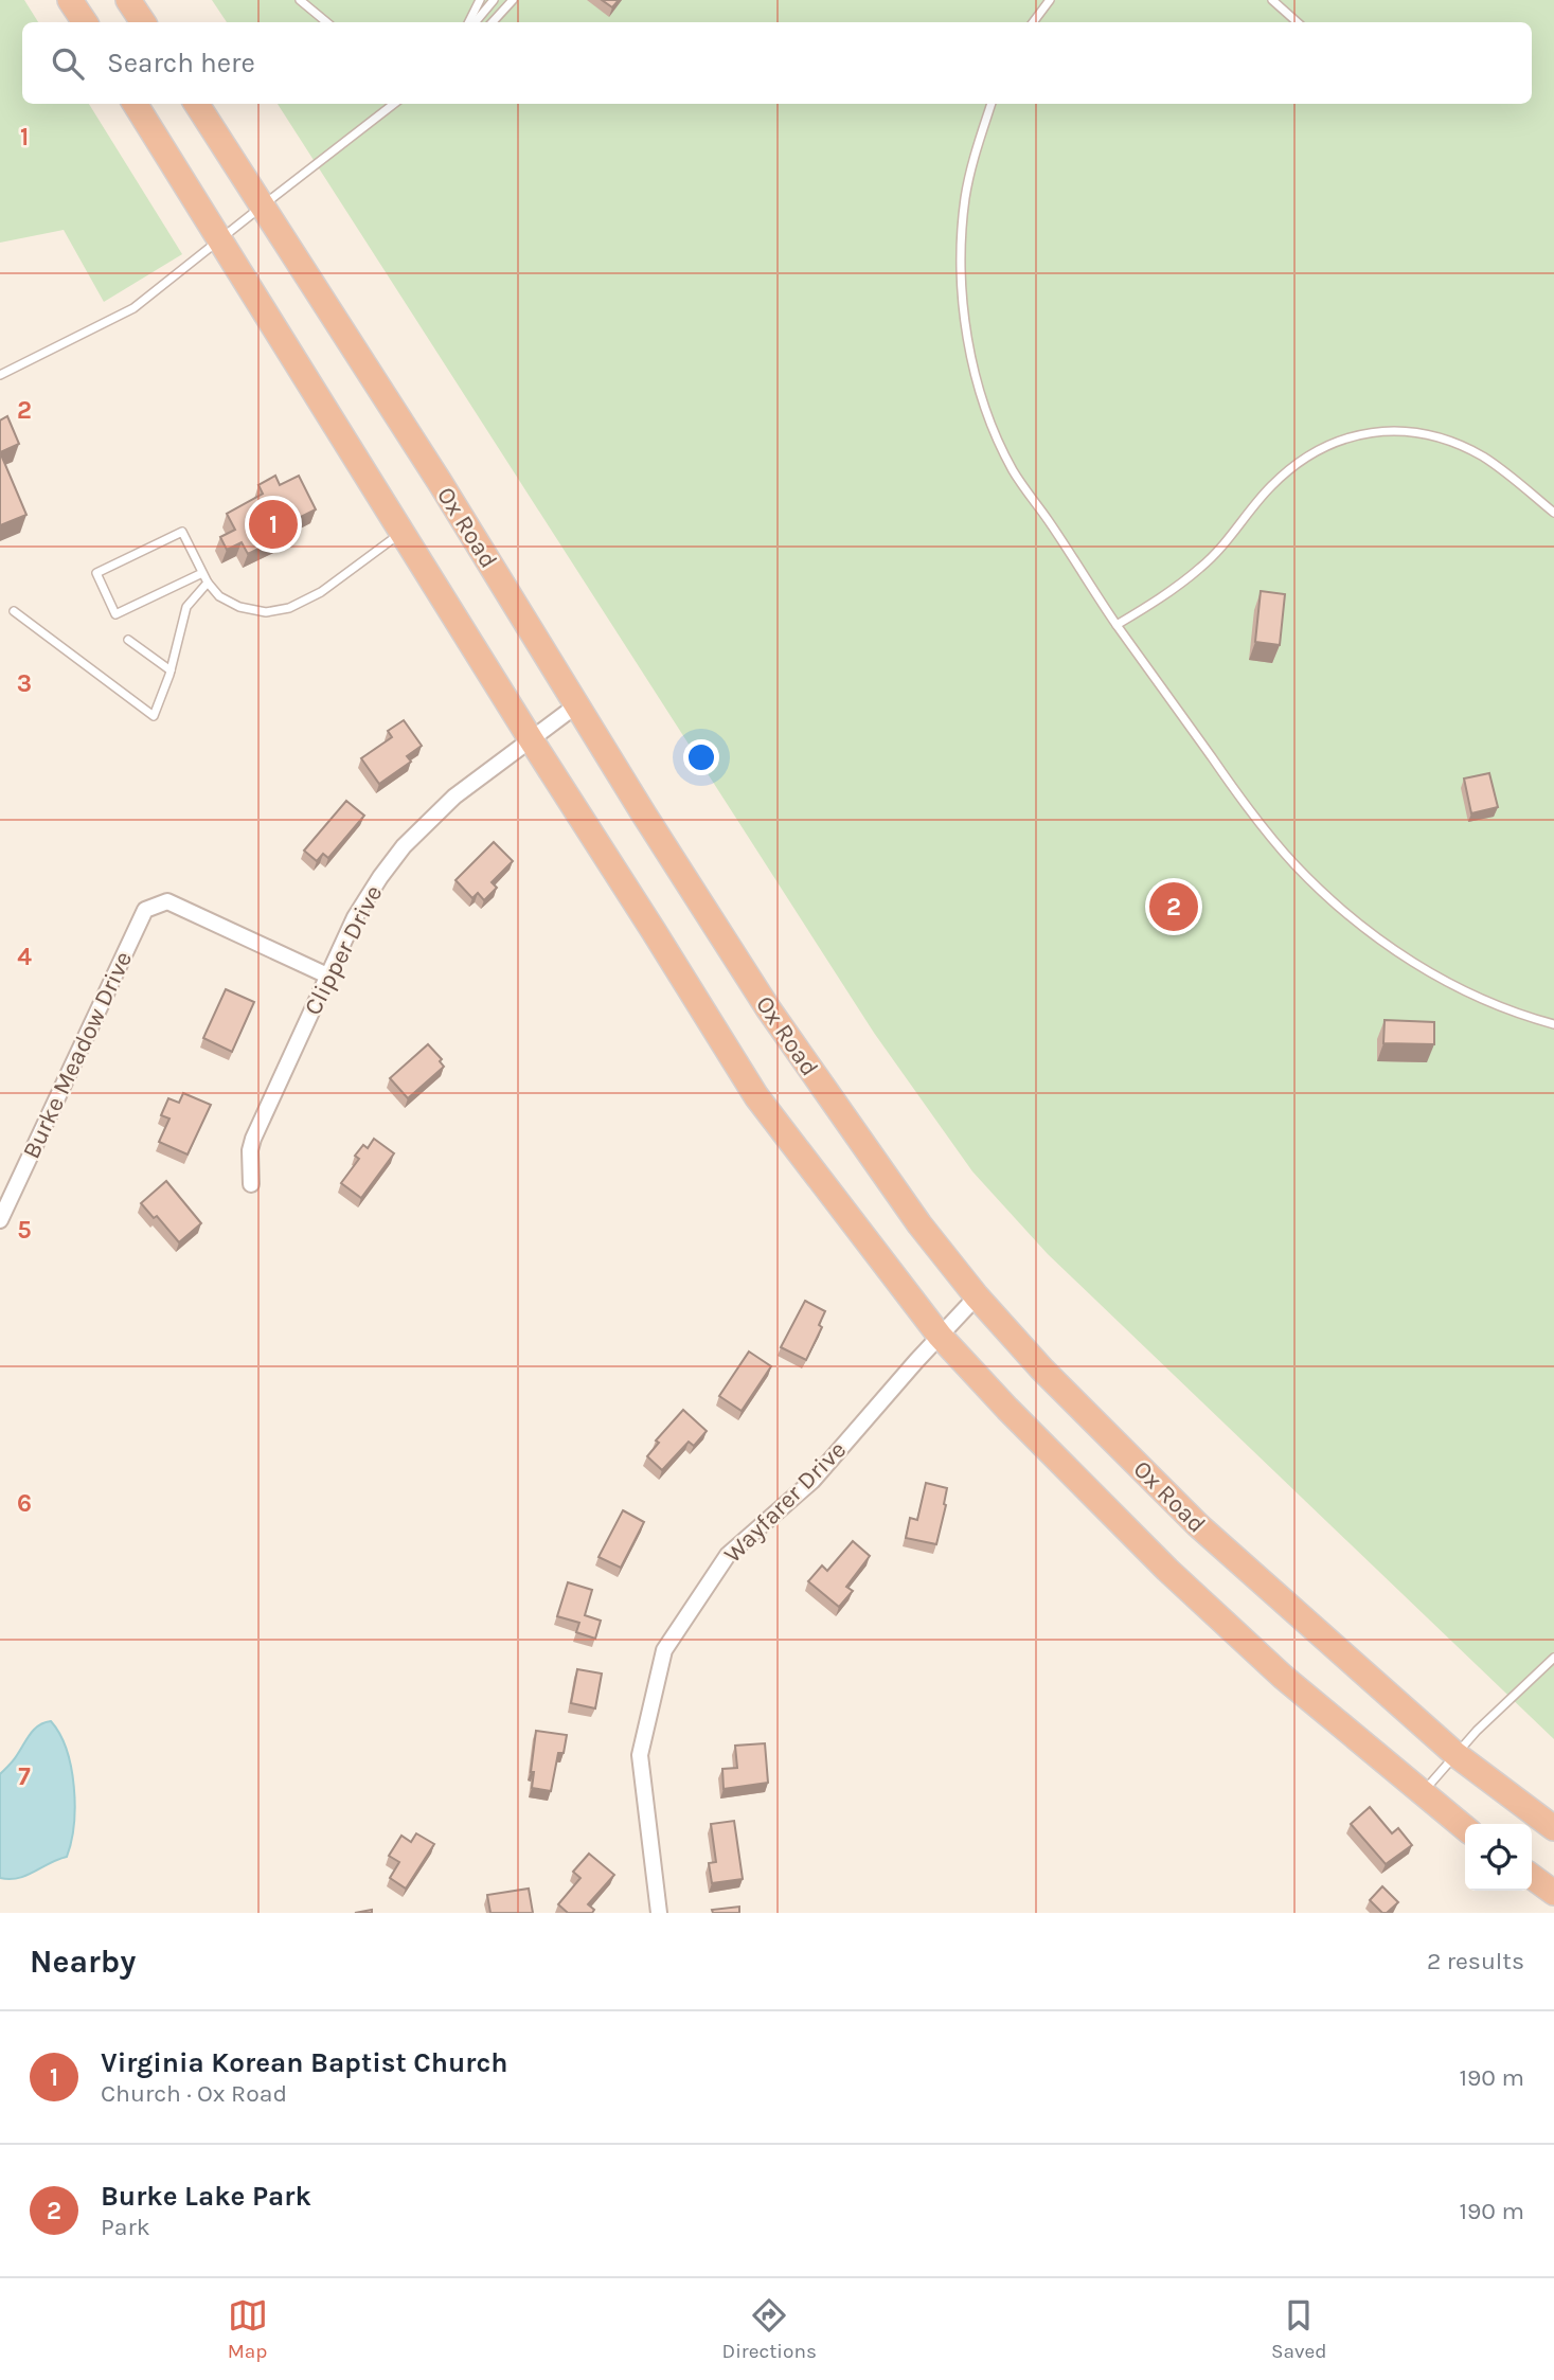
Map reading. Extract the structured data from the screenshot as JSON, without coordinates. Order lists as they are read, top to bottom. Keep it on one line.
{"streets":{"highway":["Ox Road"],"street":["Clipper Drive","Burke Meadow Drive","Wayfarer Drive"]},"crossings":[["Ox Road","Clipper Drive"],["Ox Road","Wayfarer Drive"],["Clipper Drive","Burke Meadow Drive"]],"page":{"search":"Search here","pins":["1","2"],"heading":["Nearby","2 results"],"list":[{"mark":"1","name":"Virginia Korean Baptist Church","note":"Church · Ox Road","value":"190 m"},{"mark":"2","name":"Burke Lake Park","note":"Park","value":"190 m"}],"nav":["Map","Directions","Saved"]},"grid":{"rows":["1","2","3","4","5","6","7"]}}
